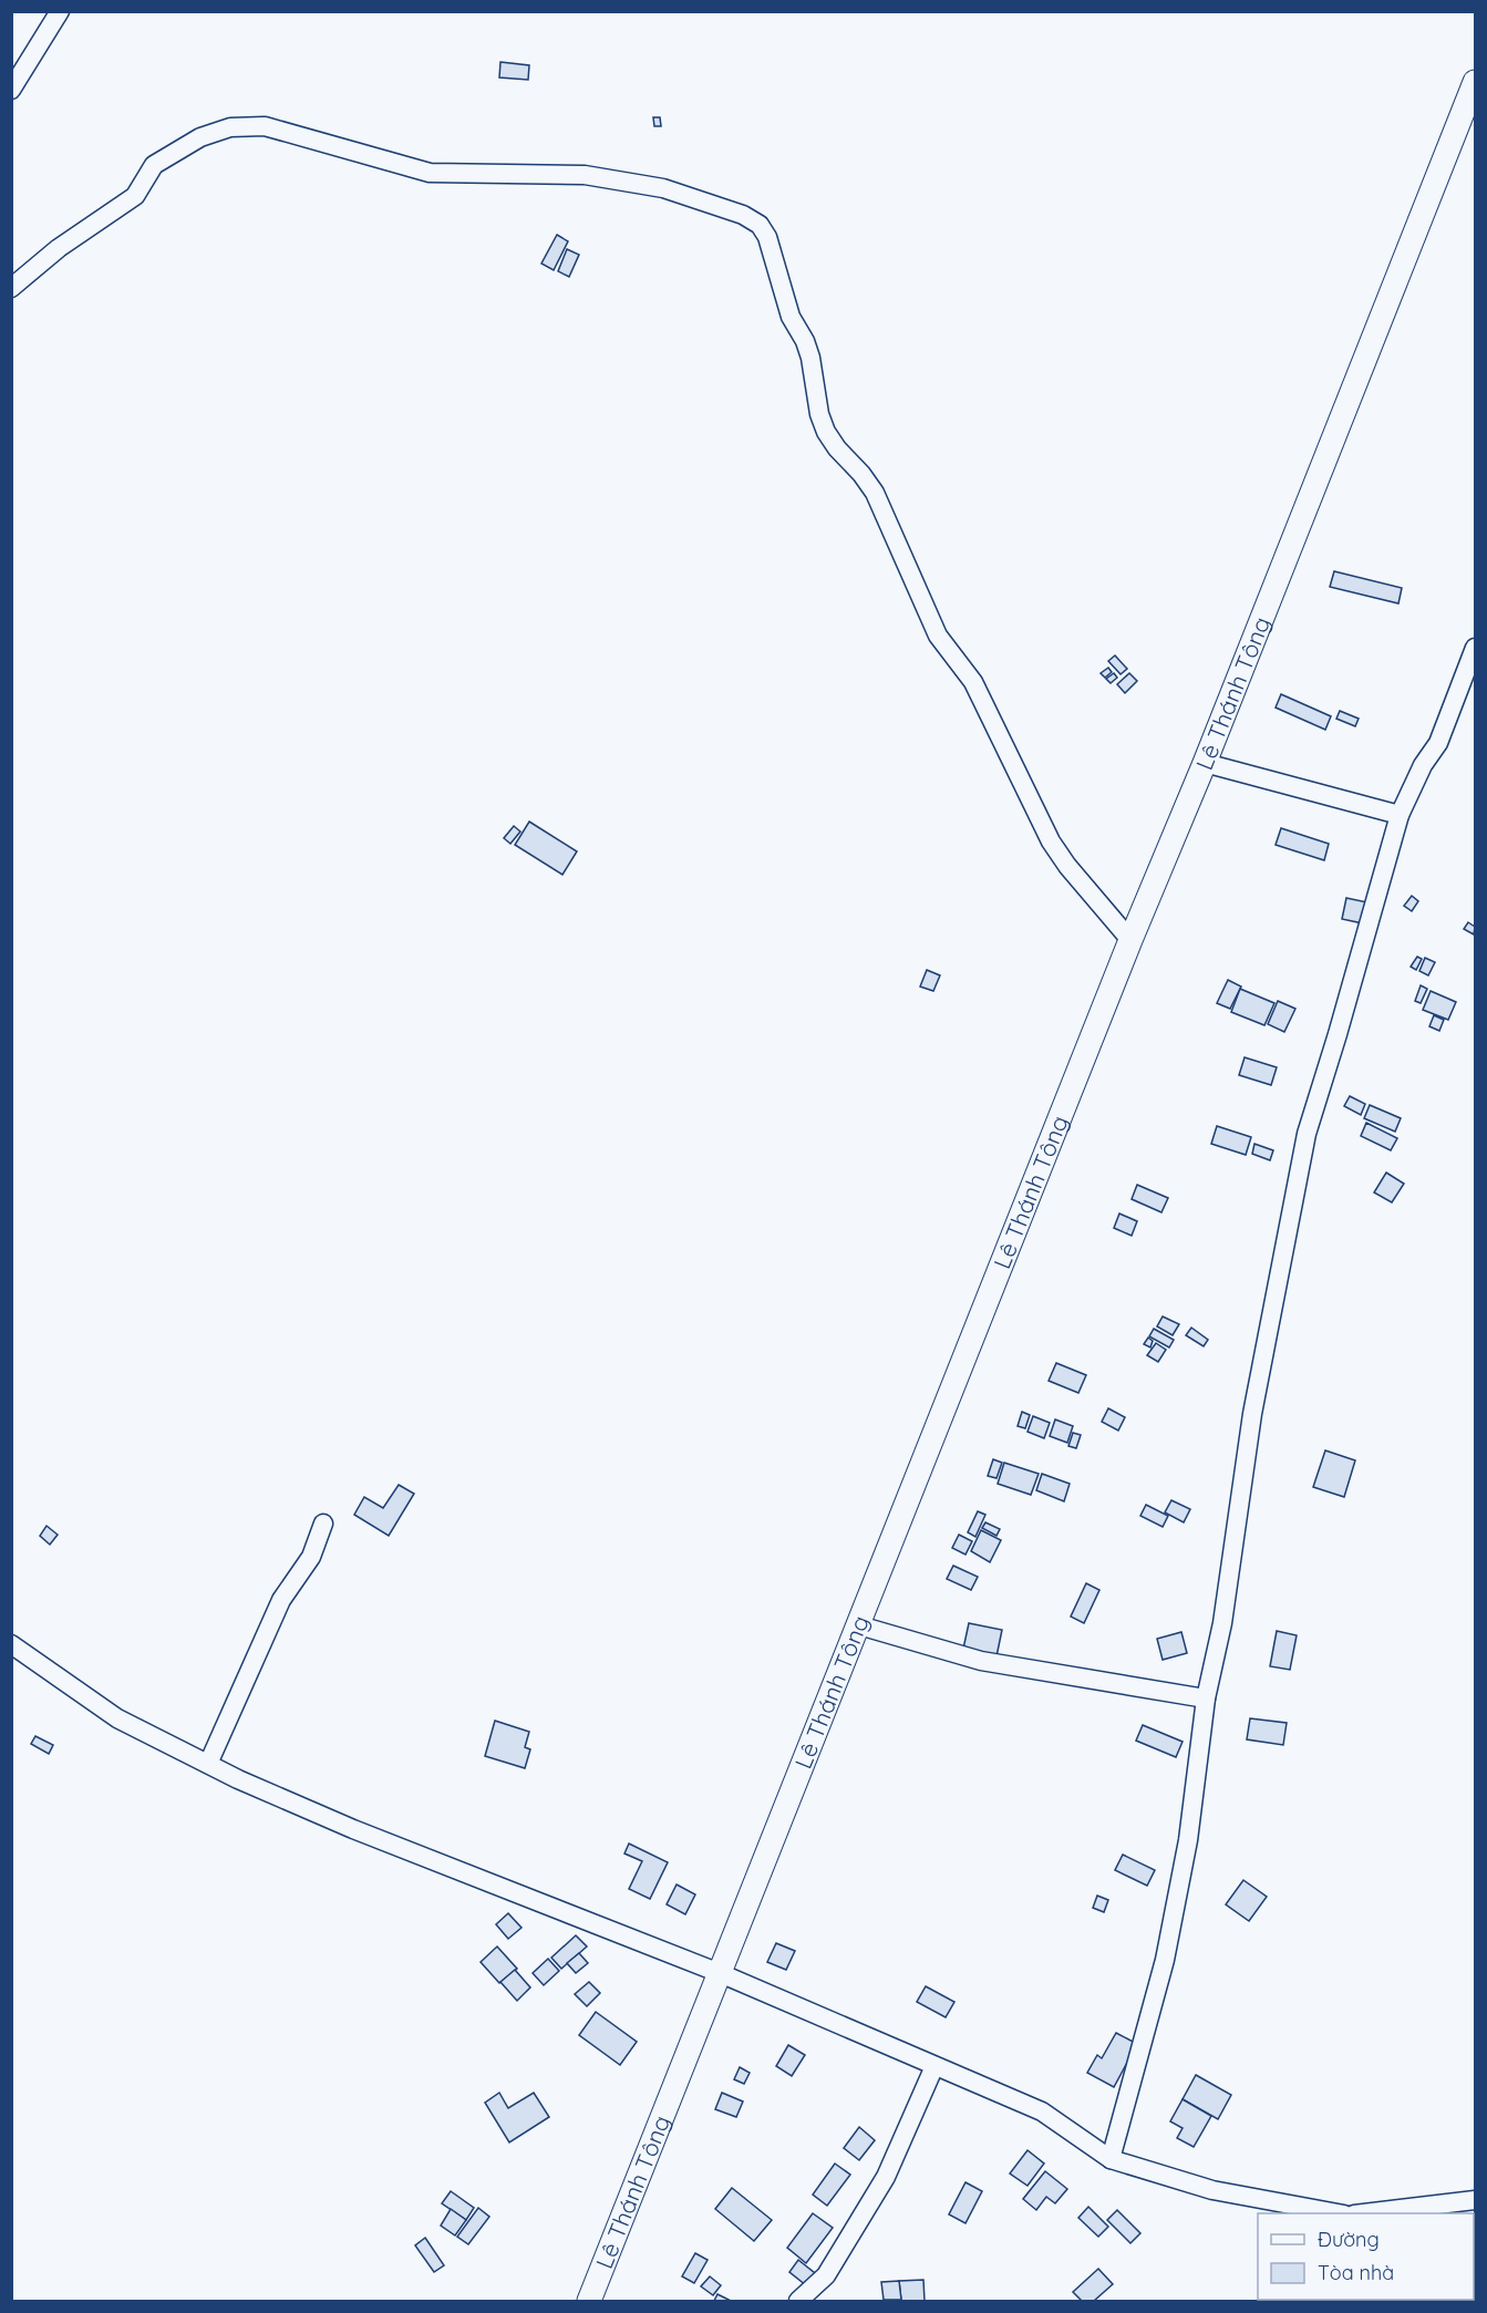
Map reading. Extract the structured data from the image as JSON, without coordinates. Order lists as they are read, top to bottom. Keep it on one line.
{"streets":{"street":["Lê Thánh Tông"]},"legend":["Đường","Tòa nhà"]}
